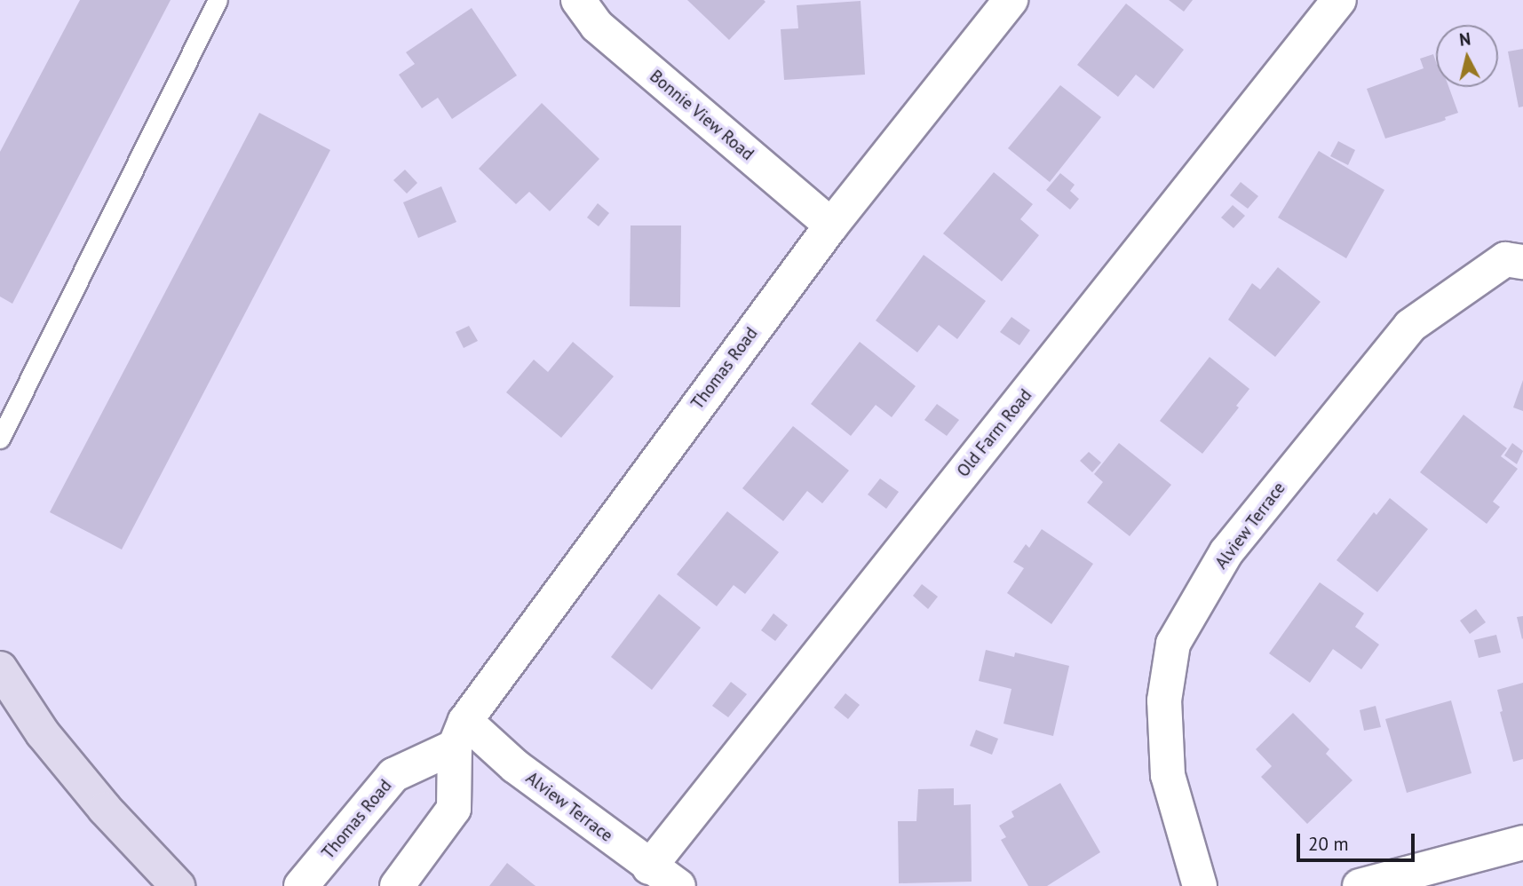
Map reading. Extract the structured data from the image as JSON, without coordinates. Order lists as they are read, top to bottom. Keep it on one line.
{"streets":{"street":["Bonnie View Road","Thomas Road","Old Farm Road","Alview Terrace"]},"crossings":[["Bonnie View Road","Thomas Road"],["Thomas Road","Alview Terrace"],["Old Farm Road","Alview Terrace"]],"scale_bar":"20 m","north":"top"}
